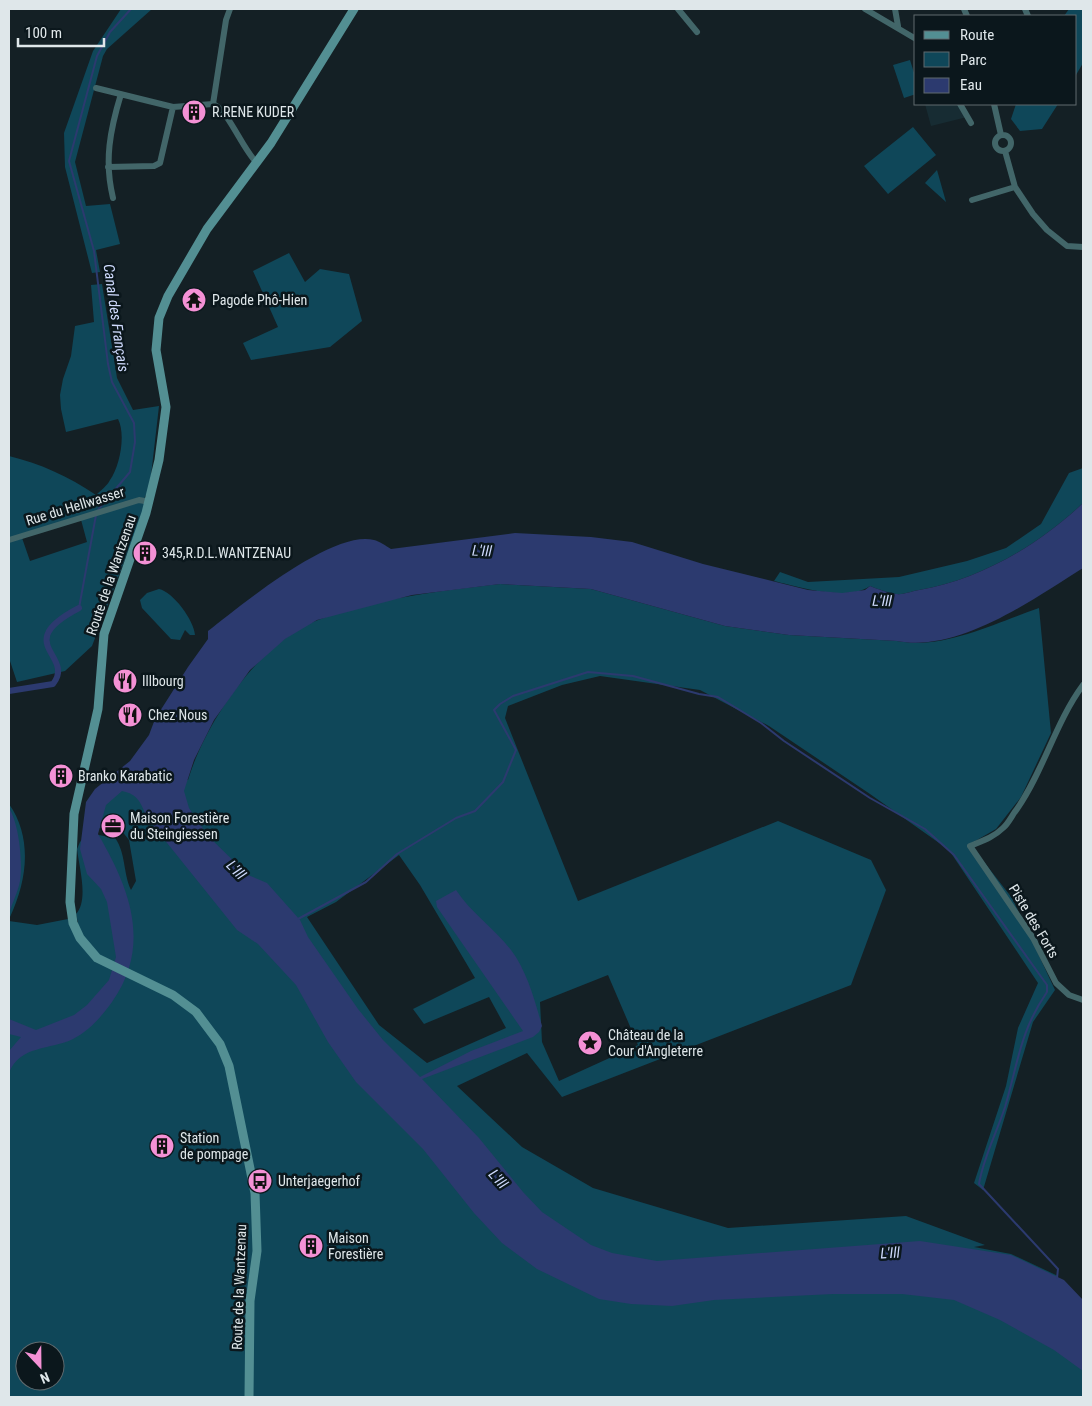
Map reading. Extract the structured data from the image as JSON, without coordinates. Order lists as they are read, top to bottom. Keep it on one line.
{"streets":{"main road":["Route de la Wantzenau"],"street":["Rue du Hellwasser","Piste des Forts"]},"crossings":[["Rue du Hellwasser","Route de la Wantzenau"]],"water":["Canal des Français","L'Ill"],"places":{"building":["R.RENE KUDER","345,R.D.L.WANTZENAU","Branko Karabatic","Station de pompage","Maison Forestière"],"temple":["Pagode Phô-Hien"],"restaurant":["Illbourg","Chez Nous"],"office":["Maison Forestière du Steingiessen"],"place":["Château de la Cour d'Angleterre"],"bus stop":["Unterjaegerhof"]},"legend":["Route","Parc","Eau"],"scale_bar":"100 m","north":"bottom"}
